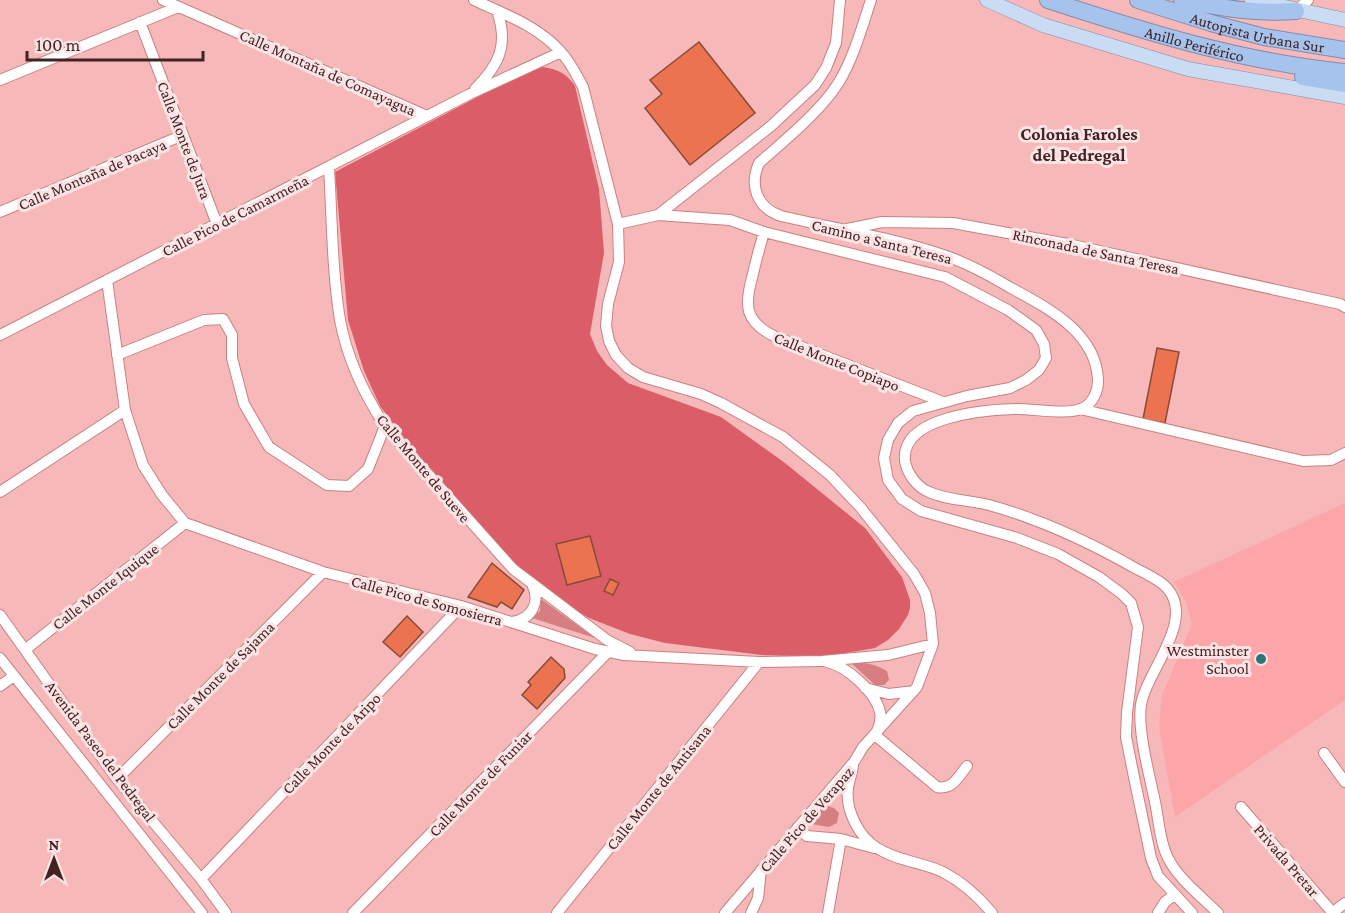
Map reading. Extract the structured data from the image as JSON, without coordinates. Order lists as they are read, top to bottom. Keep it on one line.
{"streets":{"highway":["Autopista Urbana Sur","Anillo Periférico"],"street":["Calle Montaña de Comayagua","Calle Monte de Jura","Calle Montaña de Pacaya","Calle Pico de Camarmeña","Camino a Santa Teresa","Rinconada de Santa Teresa","Calle Monte Copiapo","Calle Monte de Sueve","Calle Monte Iquique","Calle Pico de Somosierra","Calle Monte de Sajama","Calle Monte de Aripo","Avenida Paseo del Pedregal","Calle Monte de Funiar","Calle Monte de Antisana","Calle Pico de Verapaz","Privada Pretar"]},"crossings":[["Calle Montaña de Comayagua","Calle Pico de Camarmeña"],["Calle Monte de Jura","Calle Montaña de Pacaya"],["Calle Monte de Jura","Calle Pico de Camarmeña"],["Calle Pico de Camarmeña","Calle Monte de Sueve"],["Camino a Santa Teresa","Rinconada de Santa Teresa"],["Camino a Santa Teresa","Calle Monte Copiapo"],["Calle Monte de Sueve","Calle Pico de Somosierra"],["Calle Monte Iquique","Calle Pico de Somosierra"],["Calle Monte Iquique","Avenida Paseo del Pedregal"],["Calle Pico de Somosierra","Calle Monte de Sajama"],["Calle Pico de Somosierra","Calle Monte de Aripo"],["Calle Pico de Somosierra","Calle Monte de Funiar"],["Calle Pico de Somosierra","Calle Monte de Antisana"],["Calle Monte de Sajama","Avenida Paseo del Pedregal"],["Calle Monte de Aripo","Avenida Paseo del Pedregal"]],"districts":["Colonia Faroles del Pedregal"],"places":["Westminster School"],"scale_bar":"100 m","north":"top"}
